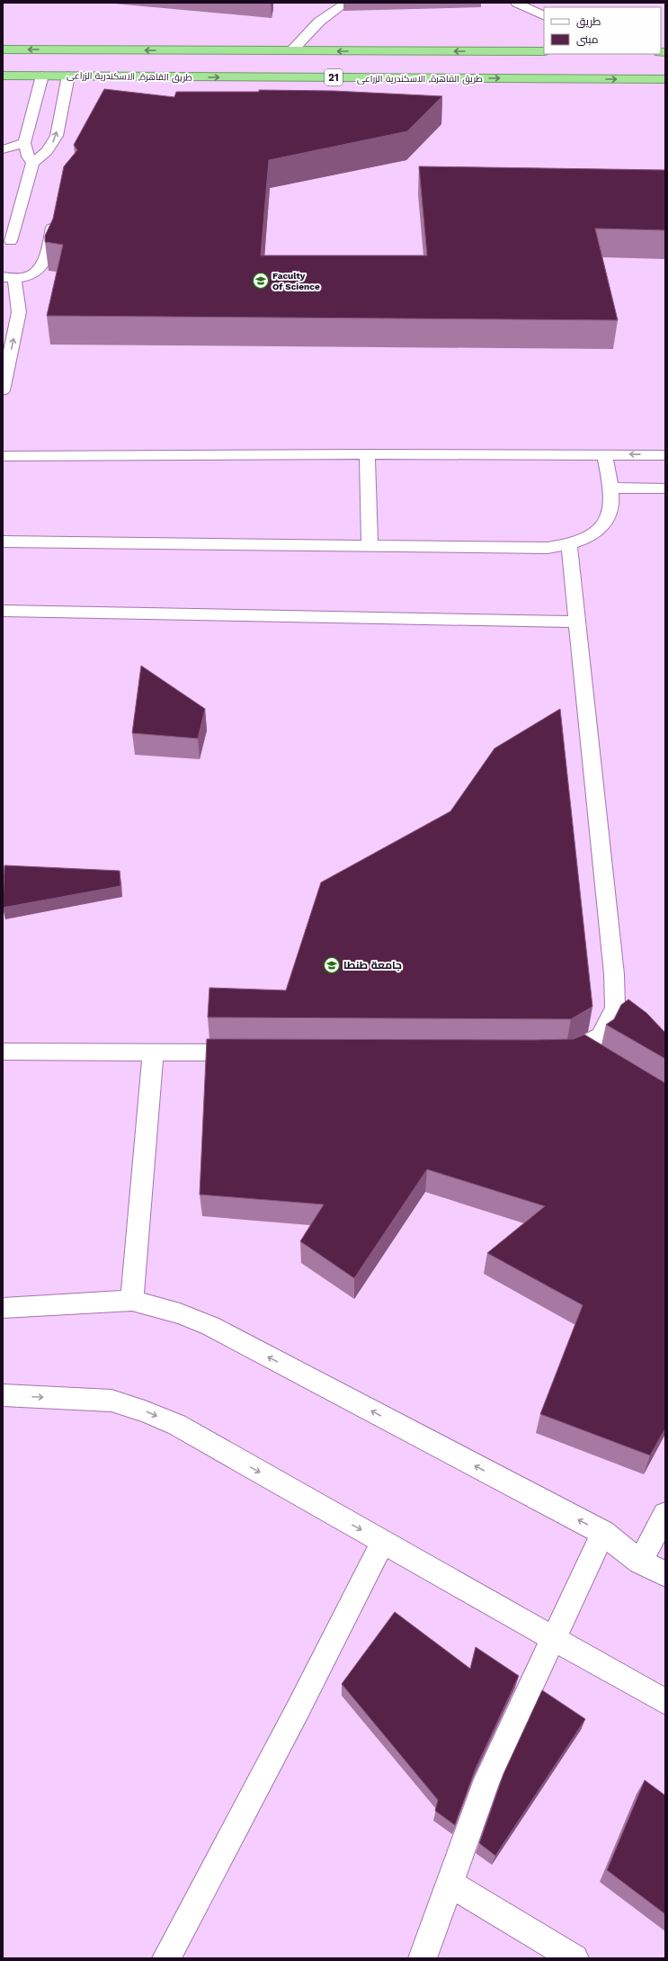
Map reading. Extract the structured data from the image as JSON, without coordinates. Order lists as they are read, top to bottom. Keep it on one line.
{"streets":{"highway":["طريق القاهرة, الاسكندرية الزراعى","21"]},"places":{"school or university":["Faculty Of Science","جامعة طنطا"]},"legend":["طريق","مبنى"]}
